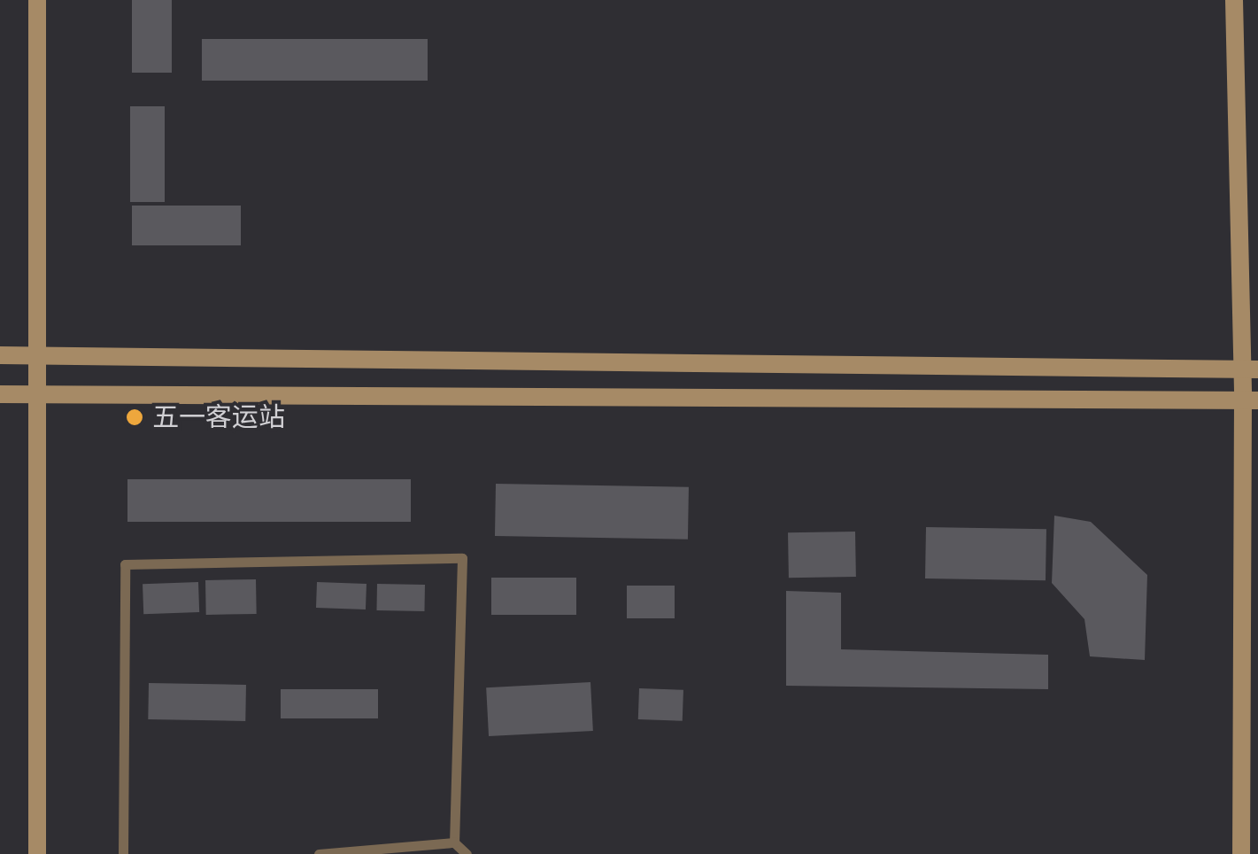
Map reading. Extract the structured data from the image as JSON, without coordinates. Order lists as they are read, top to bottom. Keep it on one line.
{"places":["五一客运站"]}
